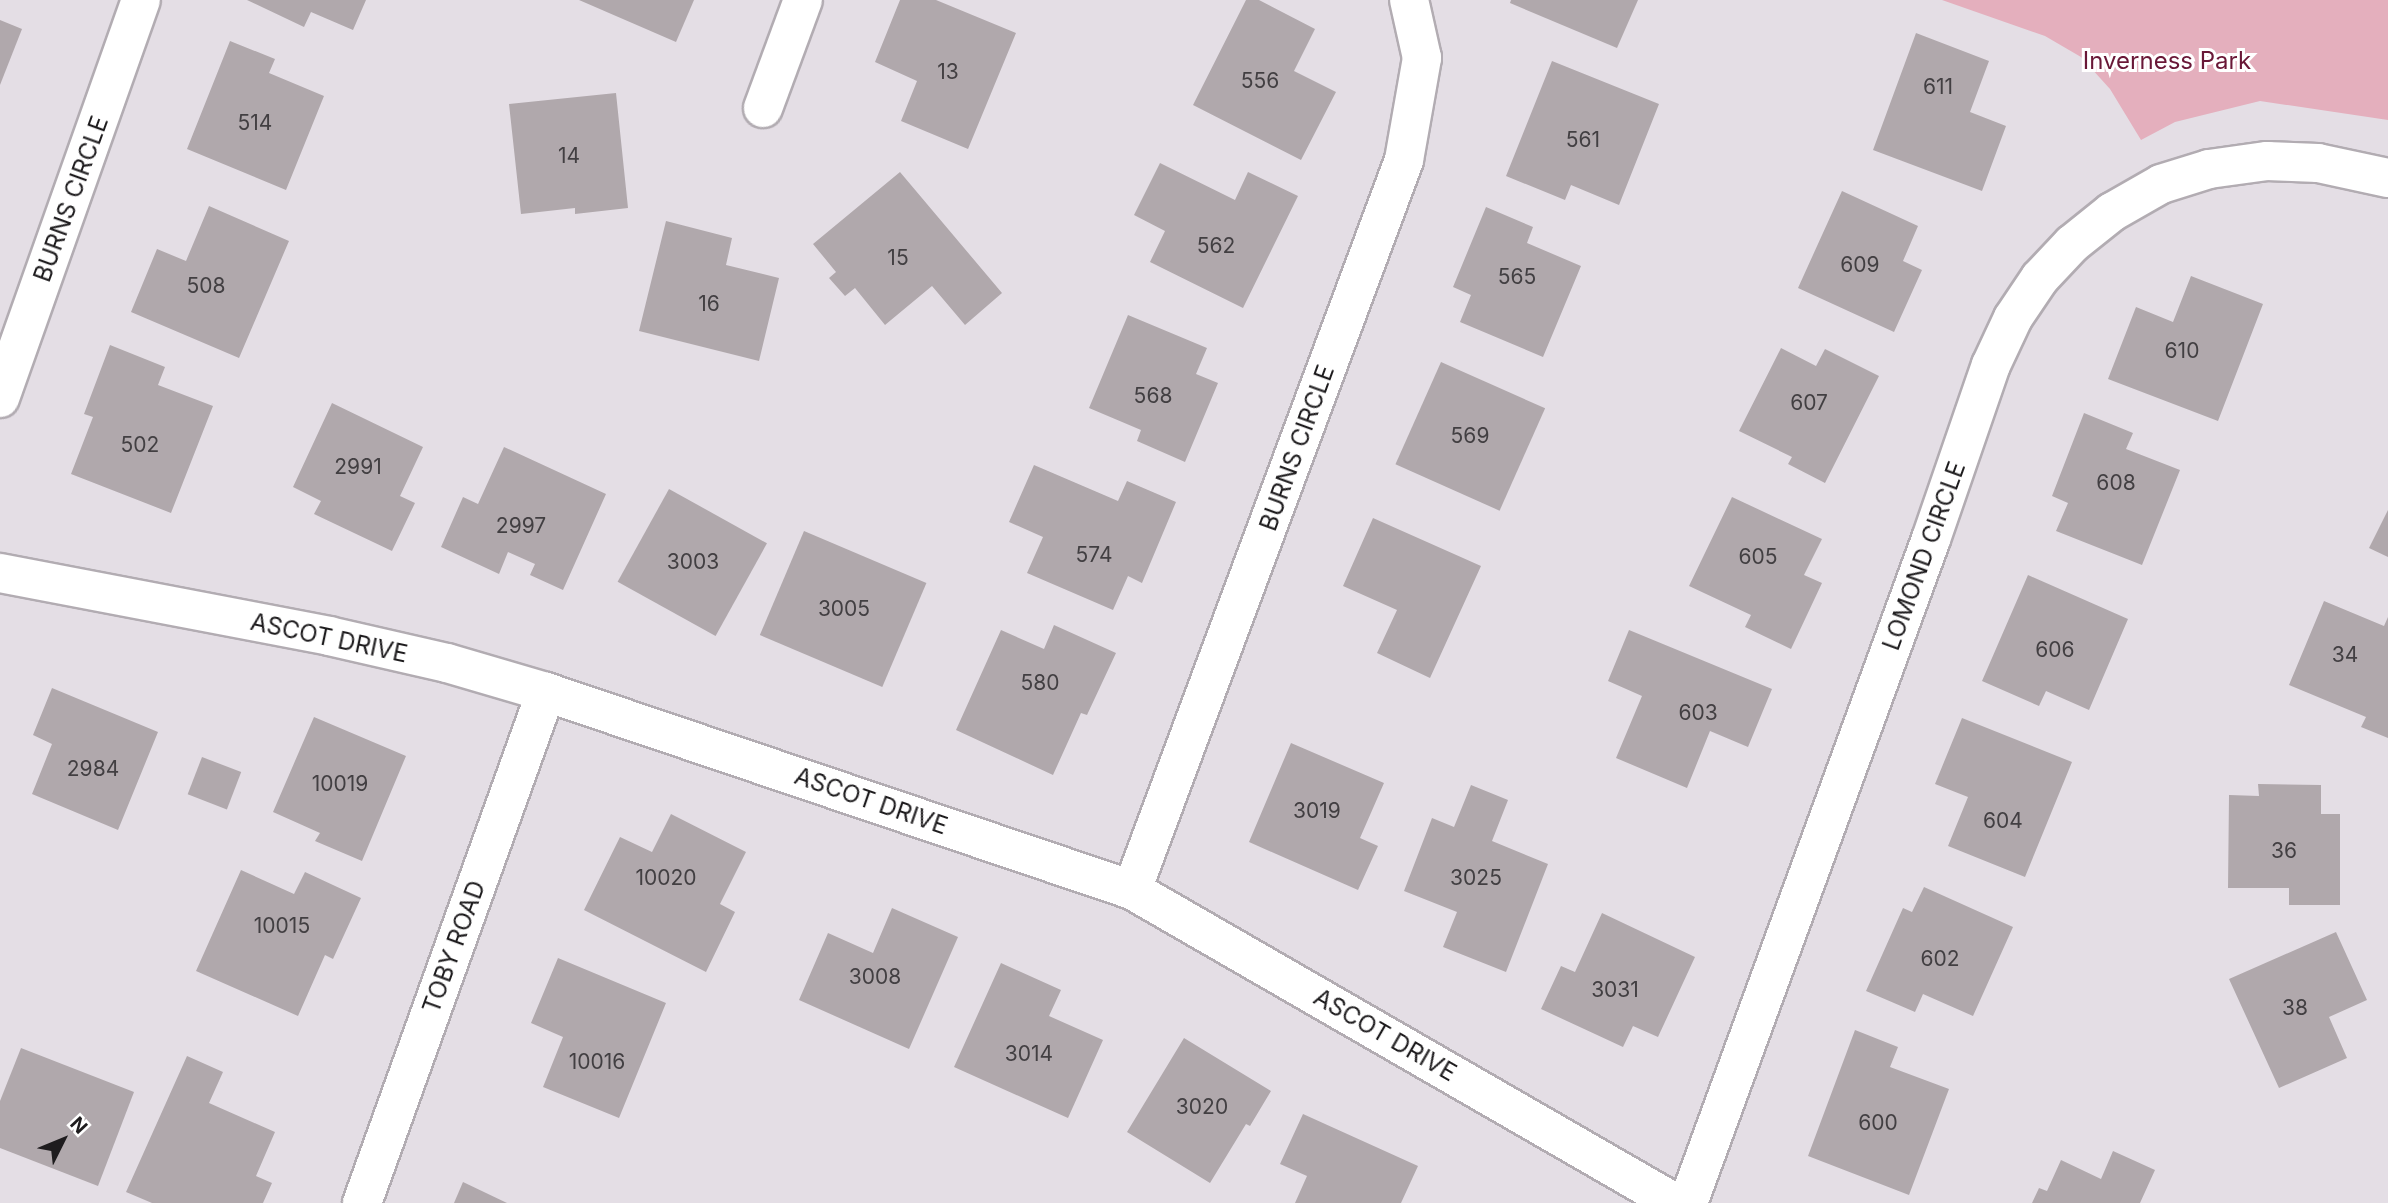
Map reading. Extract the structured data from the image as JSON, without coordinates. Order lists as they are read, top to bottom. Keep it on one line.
{"streets":{"street":["BURNS CIRCLE","LOMOND CIRCLE","ASCOT DRIVE","TOBY ROAD"]},"crossings":[["BURNS CIRCLE","ASCOT DRIVE"],["ASCOT DRIVE","TOBY ROAD"]],"parks":["Inverness Park"],"house_numbers":["13","556","611","514","561","14","562","15","609","565","508","16","610","568","607","569","502","2991","608","2997","574","605","3003","3005","606","34","580","603","2984","10019","3019","604","36","10020","3025","10015","602","3008","3031","38","3014","10016","3020","600"],"north":"top right"}
